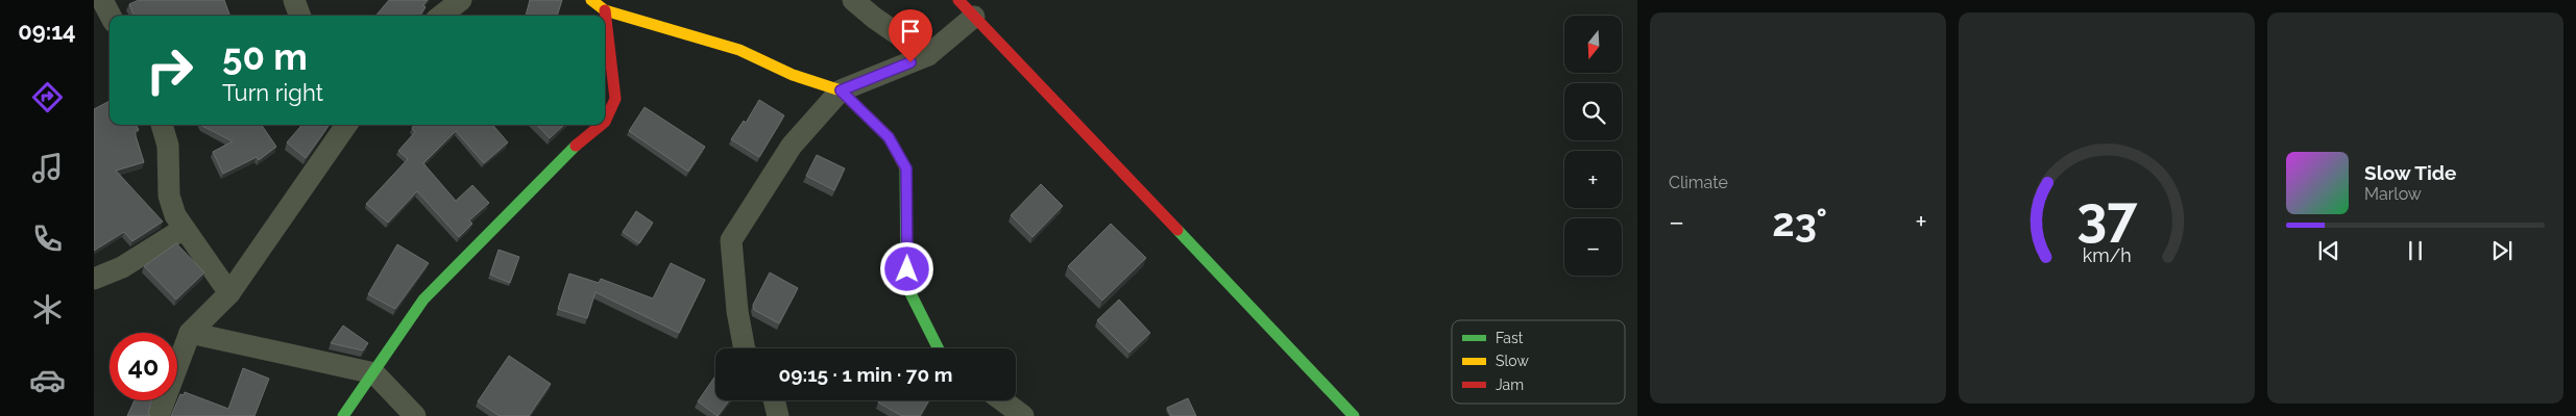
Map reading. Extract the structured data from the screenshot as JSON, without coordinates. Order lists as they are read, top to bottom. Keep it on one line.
{"legend":["Fast","Slow","Jam"],"north":"bottom","page":{"tabs":"09:14","tile":"Climate","map_buttons":["+","−"],"turn":["50 m","Turn right"],"song":["Slow Tide","Marlow"],"heat":["−","23°","+"],"limit":"40","trip":"09:15 · 1 min · 70 m","gauge":["37","km/h"]}}
